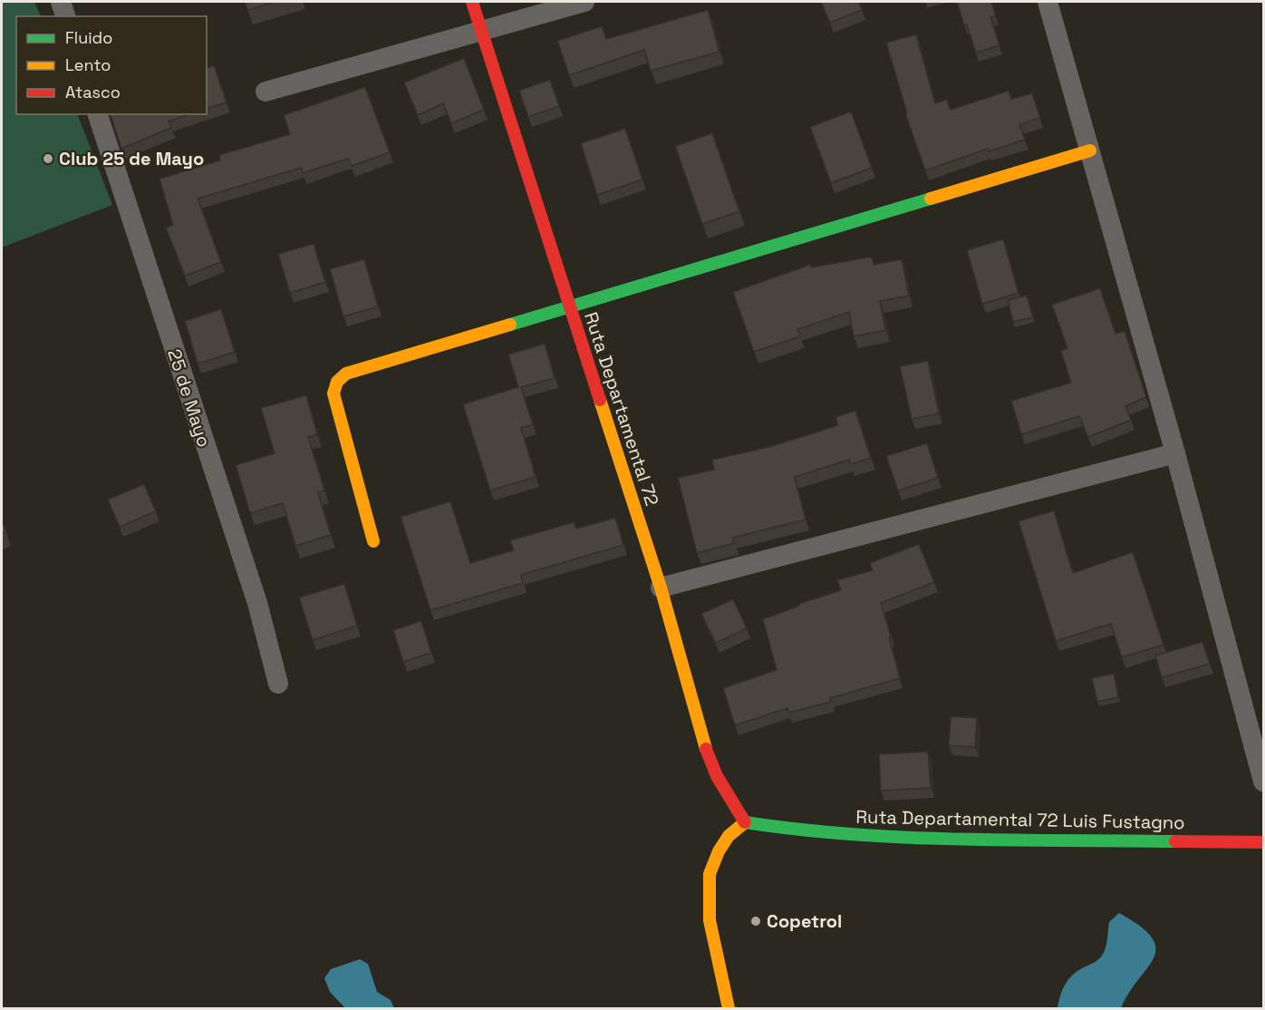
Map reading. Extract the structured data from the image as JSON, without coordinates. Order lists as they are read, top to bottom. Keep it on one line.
{"streets":{"main road":["Ruta Departamental 72","Ruta Departamental 72 Luis Fustagno"],"street":["25 de Mayo"]},"crossings":[["Ruta Departamental 72","Ruta Departamental 72 Luis Fustagno"]],"places":["Club 25 de Mayo","Copetrol"],"legend":["Fluido","Lento","Atasco"]}
